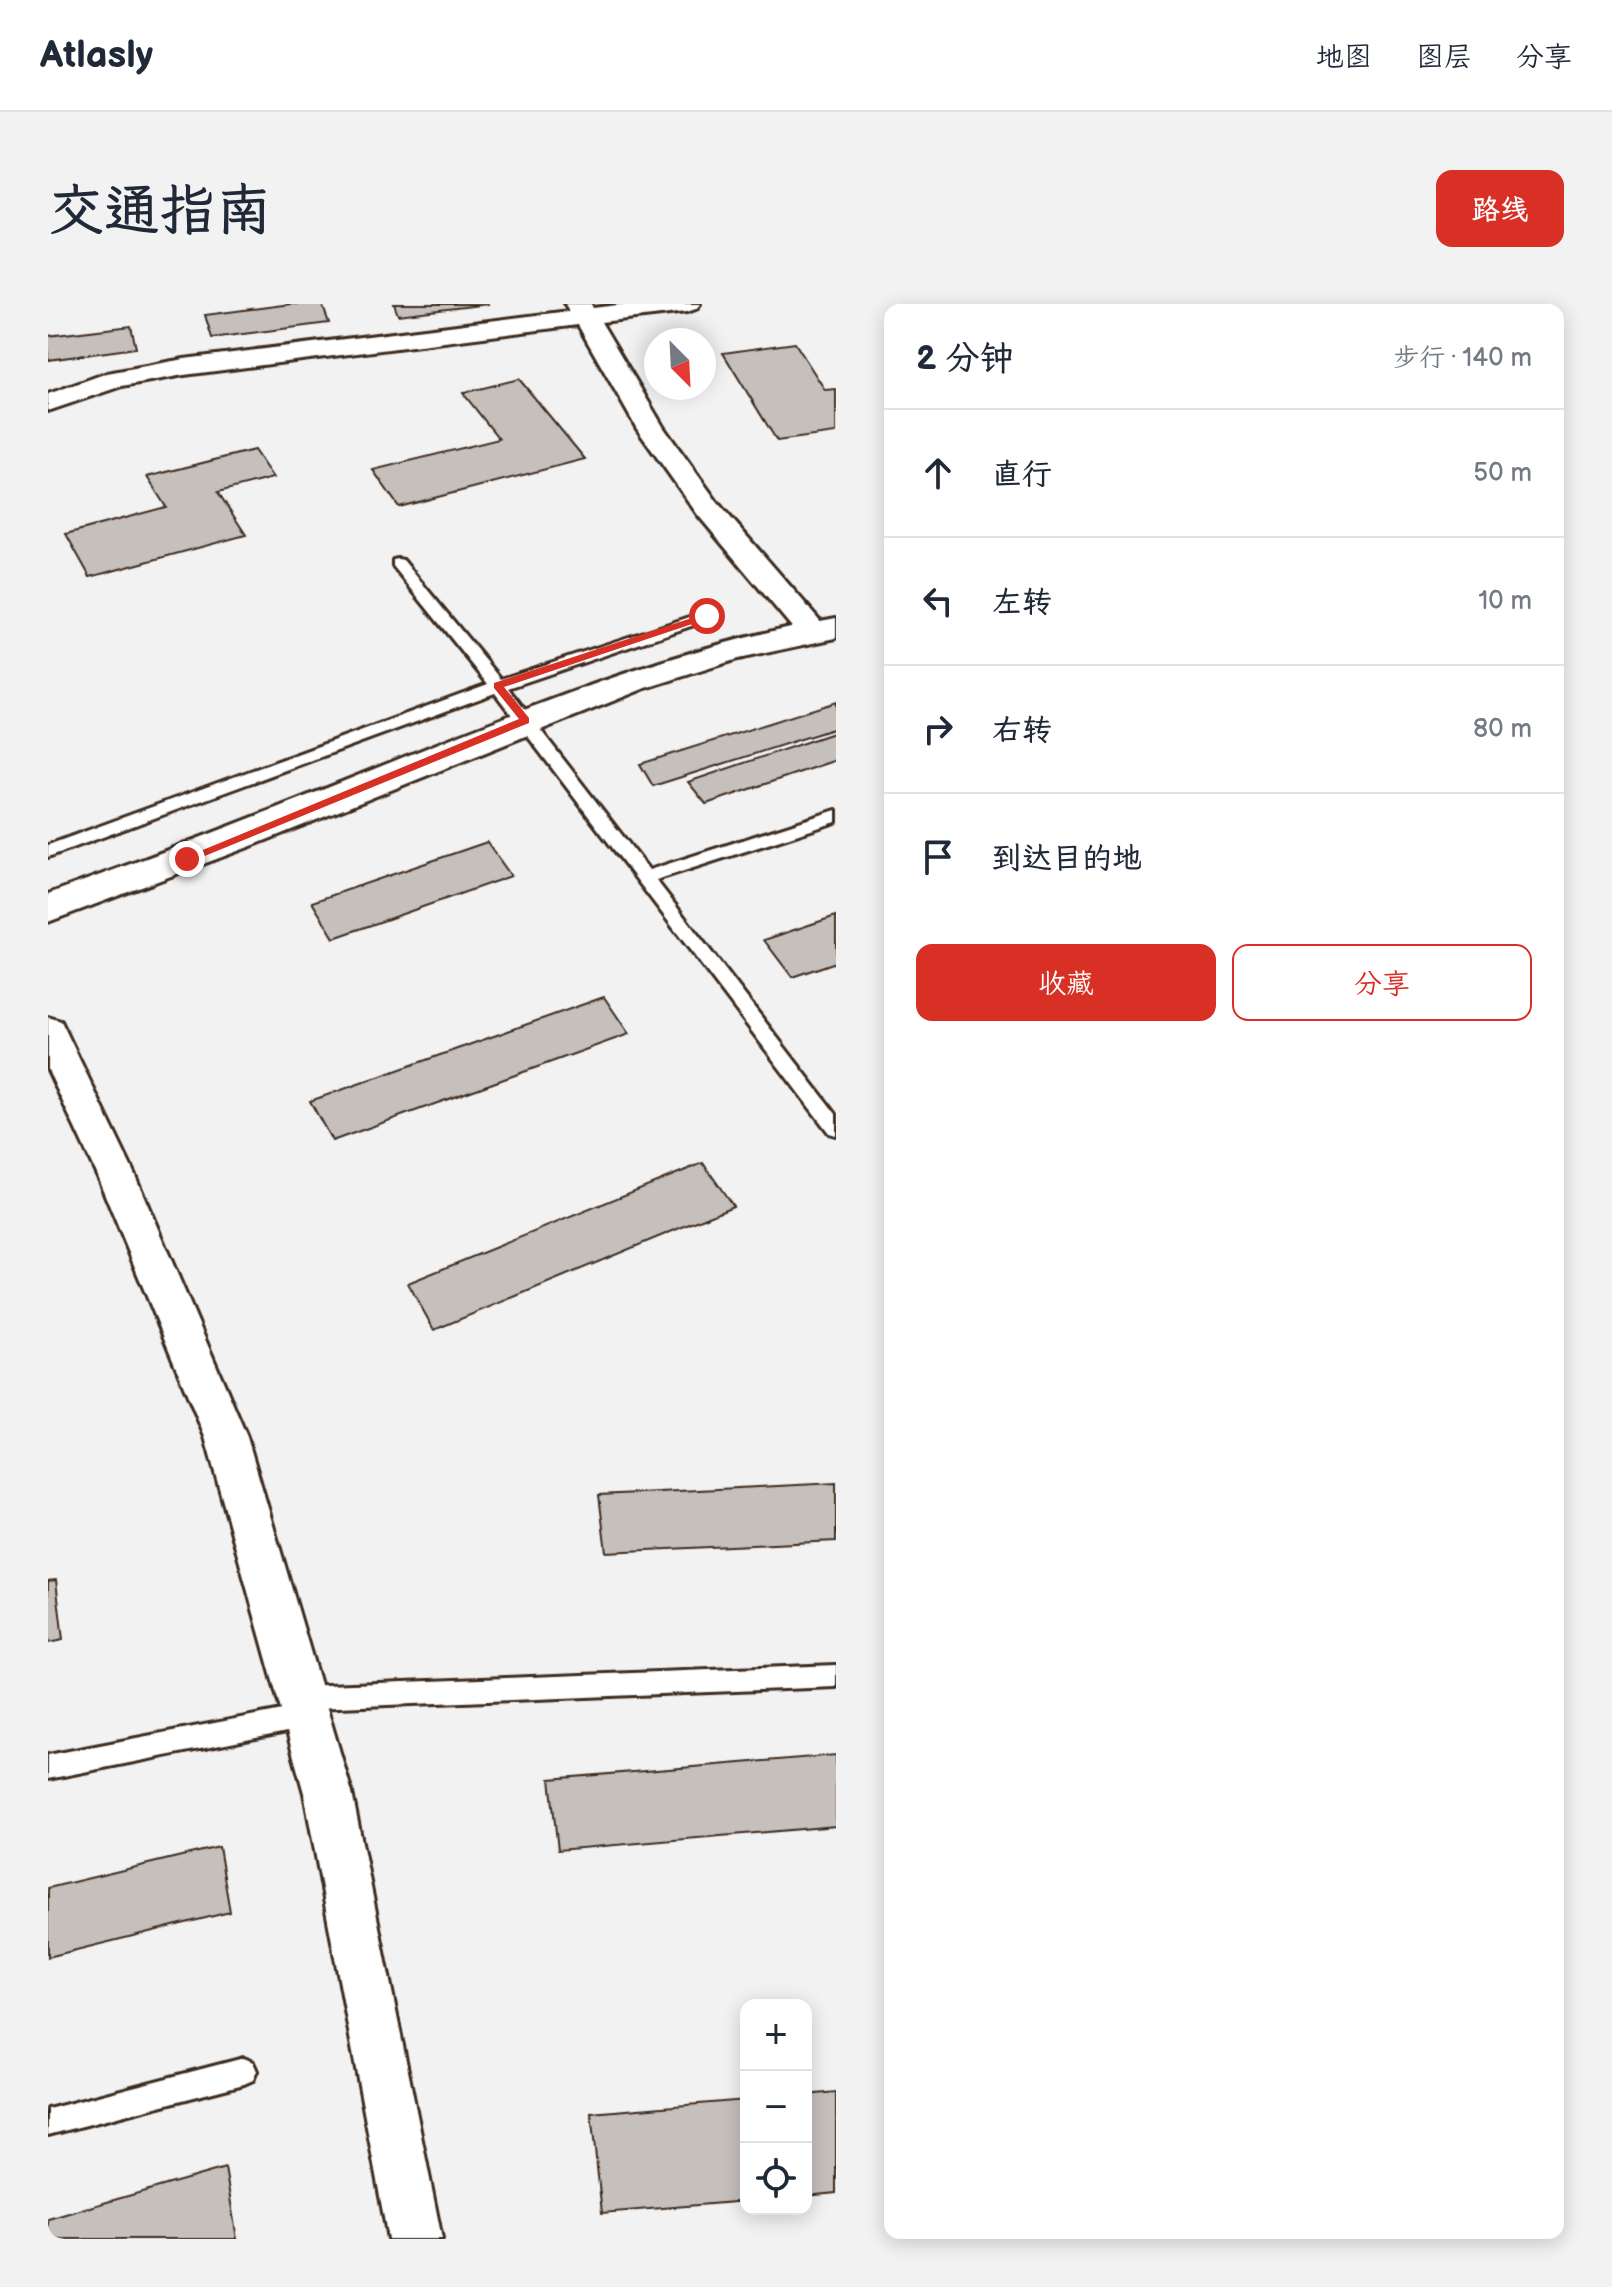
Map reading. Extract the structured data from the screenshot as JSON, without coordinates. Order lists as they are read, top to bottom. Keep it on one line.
{"north":"bottom right","page":{"header":"Atlasly","nav":["地图","图层","分享"],"buttons":["路线",["收藏","分享"]],"title":"交通指南","heading":["2 分钟","步行 · 140 m"],"list":[["直行","50 m"],["左转","10 m"],["右转","80 m"],"到达目的地"],"map_buttons":["+","−"]}}
